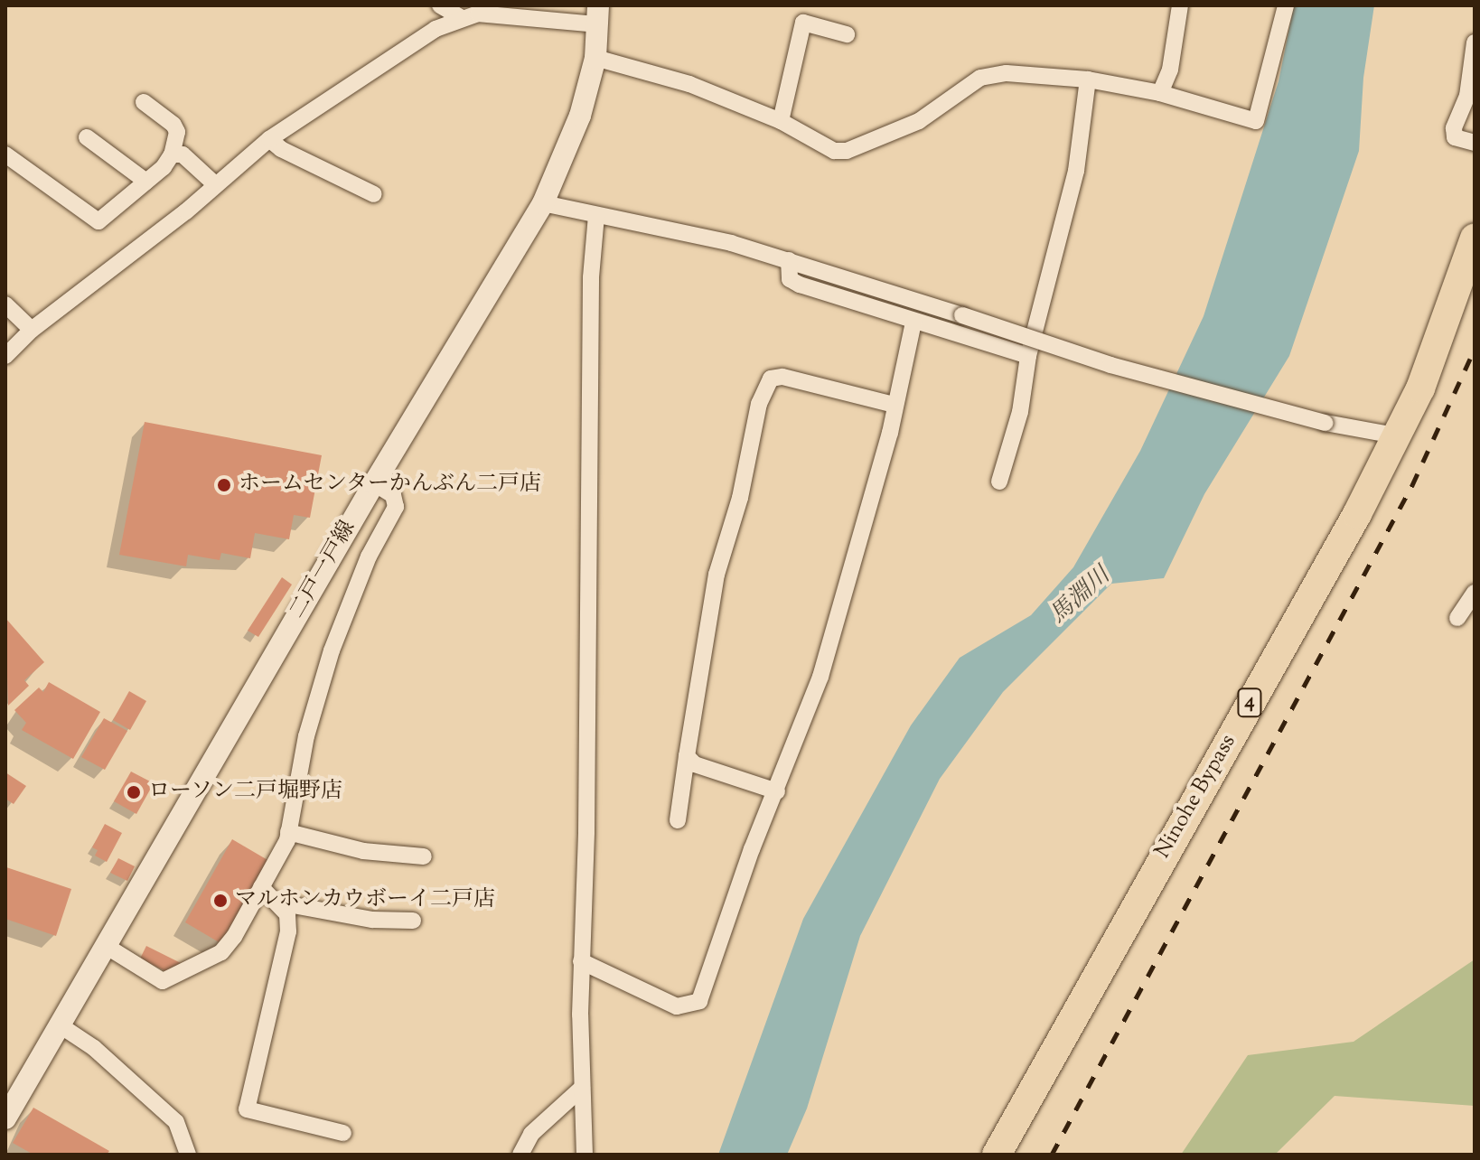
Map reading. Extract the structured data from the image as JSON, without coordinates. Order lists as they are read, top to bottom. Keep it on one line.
{"streets":{"highway":["4","Ninohe Bypass"],"main road":["二戸一戸線"]},"water":["馬淵川"],"places":["ホームセンターかんぶん二戸店","ローソン二戸堀野店","マルホンカウボーイ二戸店"]}
